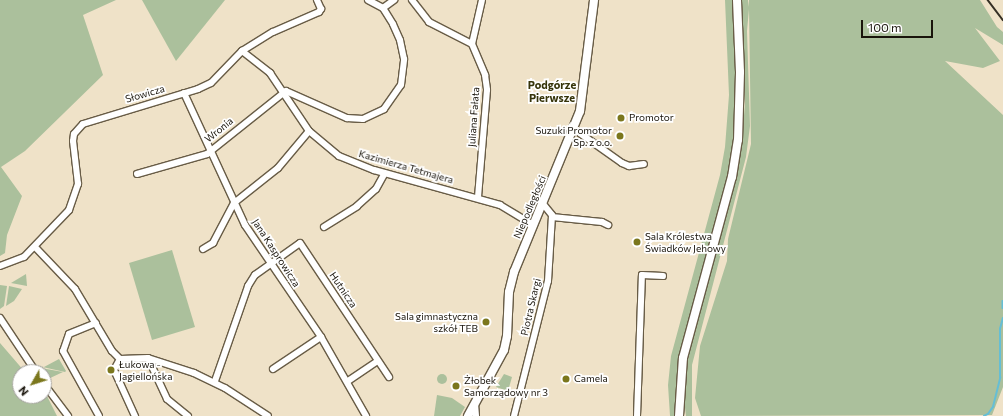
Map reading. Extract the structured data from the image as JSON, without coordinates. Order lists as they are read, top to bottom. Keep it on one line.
{"streets":{"main road":["Niepodległości"],"street":["Słowicza","Juliana Fałata","Wronia","Kazimierza Tetmajera","Jana Kasprowicza","Hutnicza","Piotra Skargi"]},"crossings":[["Słowicza","Kazimierza Tetmajera"],["Słowicza","Jana Kasprowicza"],["Juliana Fałata","Kazimierza Tetmajera"],["Wronia","Kazimierza Tetmajera"],["Wronia","Jana Kasprowicza"],["Kazimierza Tetmajera","Niepodległości"],["Jana Kasprowicza","Hutnicza"]],"districts":["Podgórze Pierwsze"],"places":["Promotor","Suzuki Promotor Sp. z o.o.","Sala Królestwa Świadków Jehowy","Sala gimnastyczna szkół TEB","Łukowa - Jagiellońska","Camela","Żłobek Samorządowy nr 3"],"scale_bar":"100 m","north":"bottom left"}
